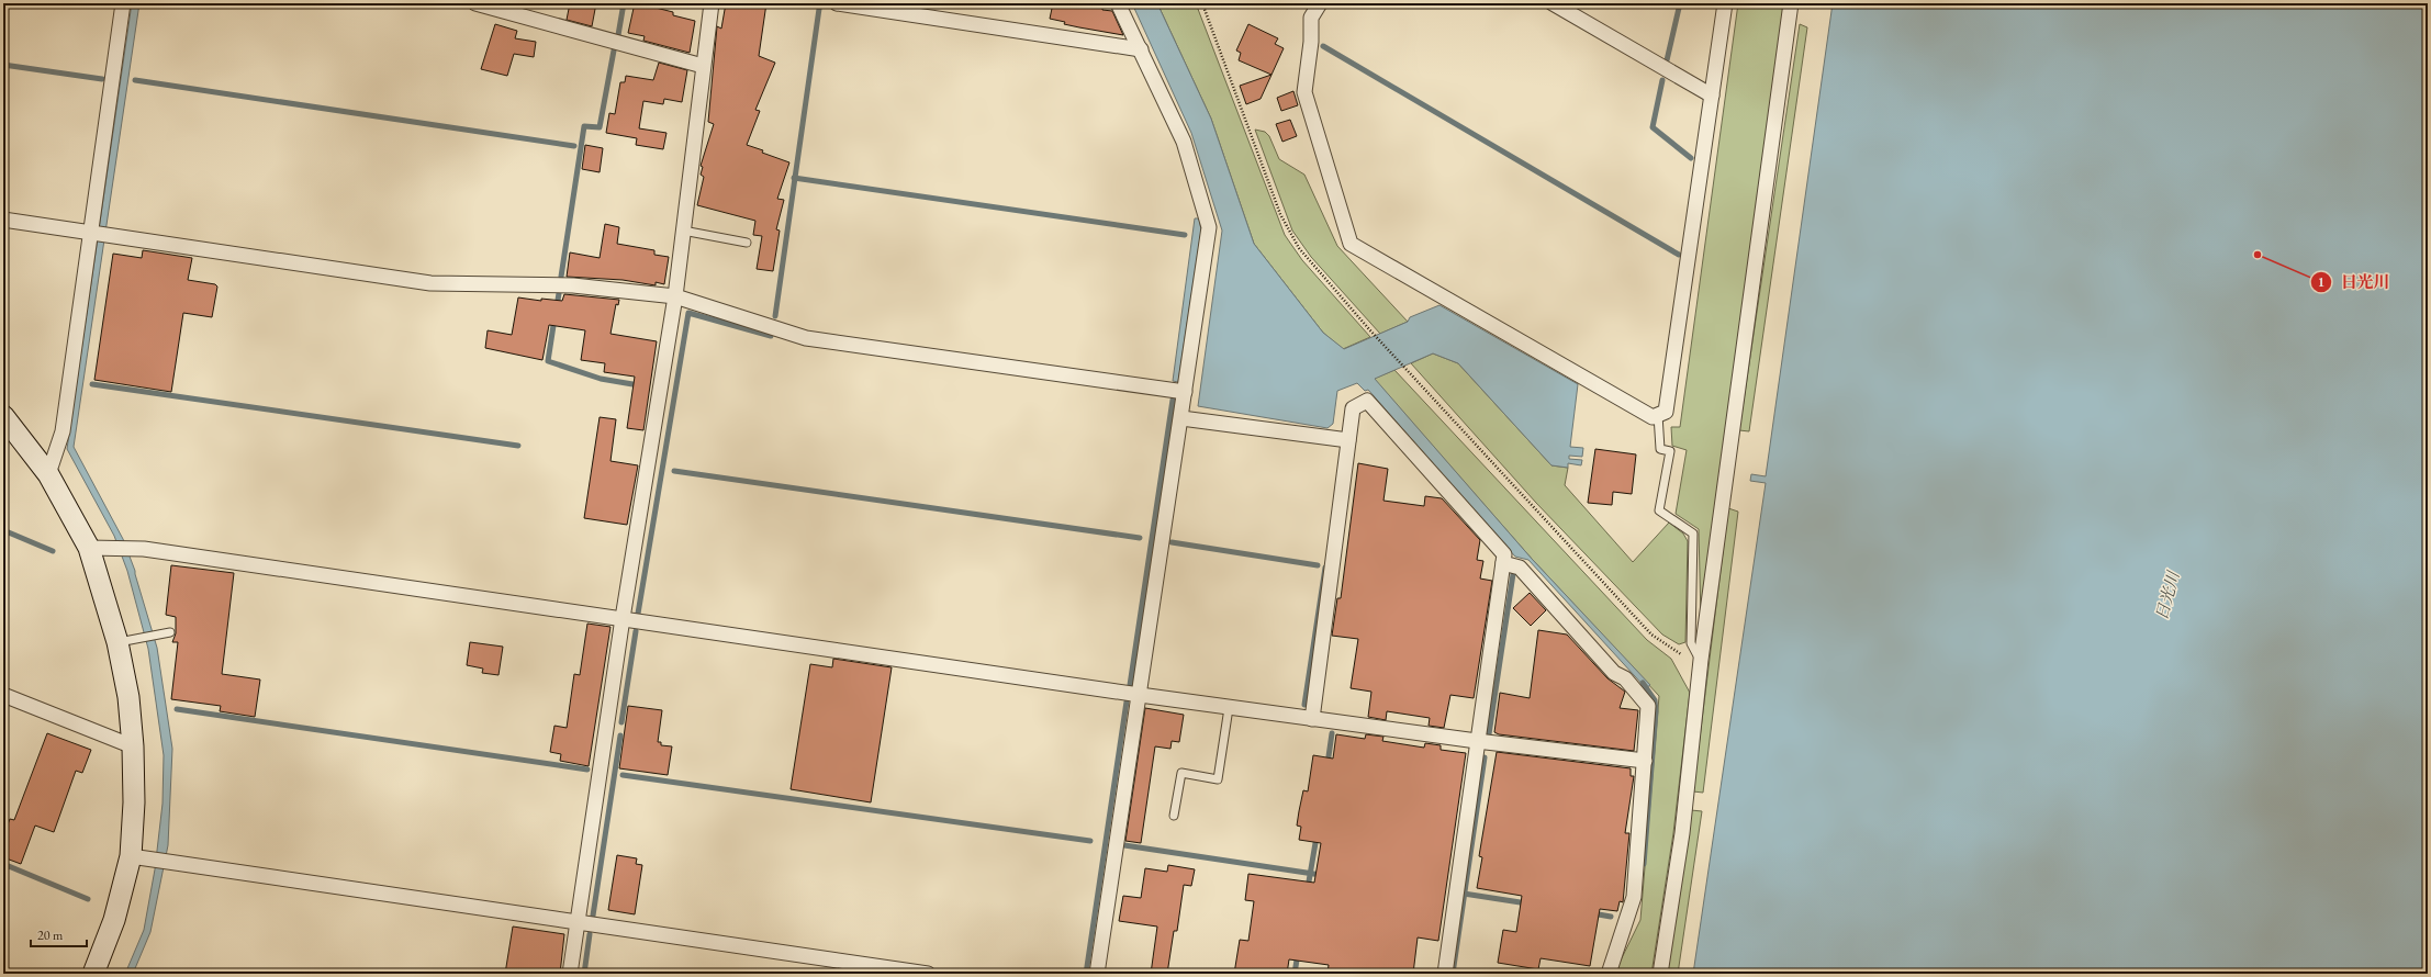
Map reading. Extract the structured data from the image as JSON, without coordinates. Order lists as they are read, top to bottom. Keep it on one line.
{"water":["日光川"],"places":["日光川"],"scale_bar":"20 m"}
